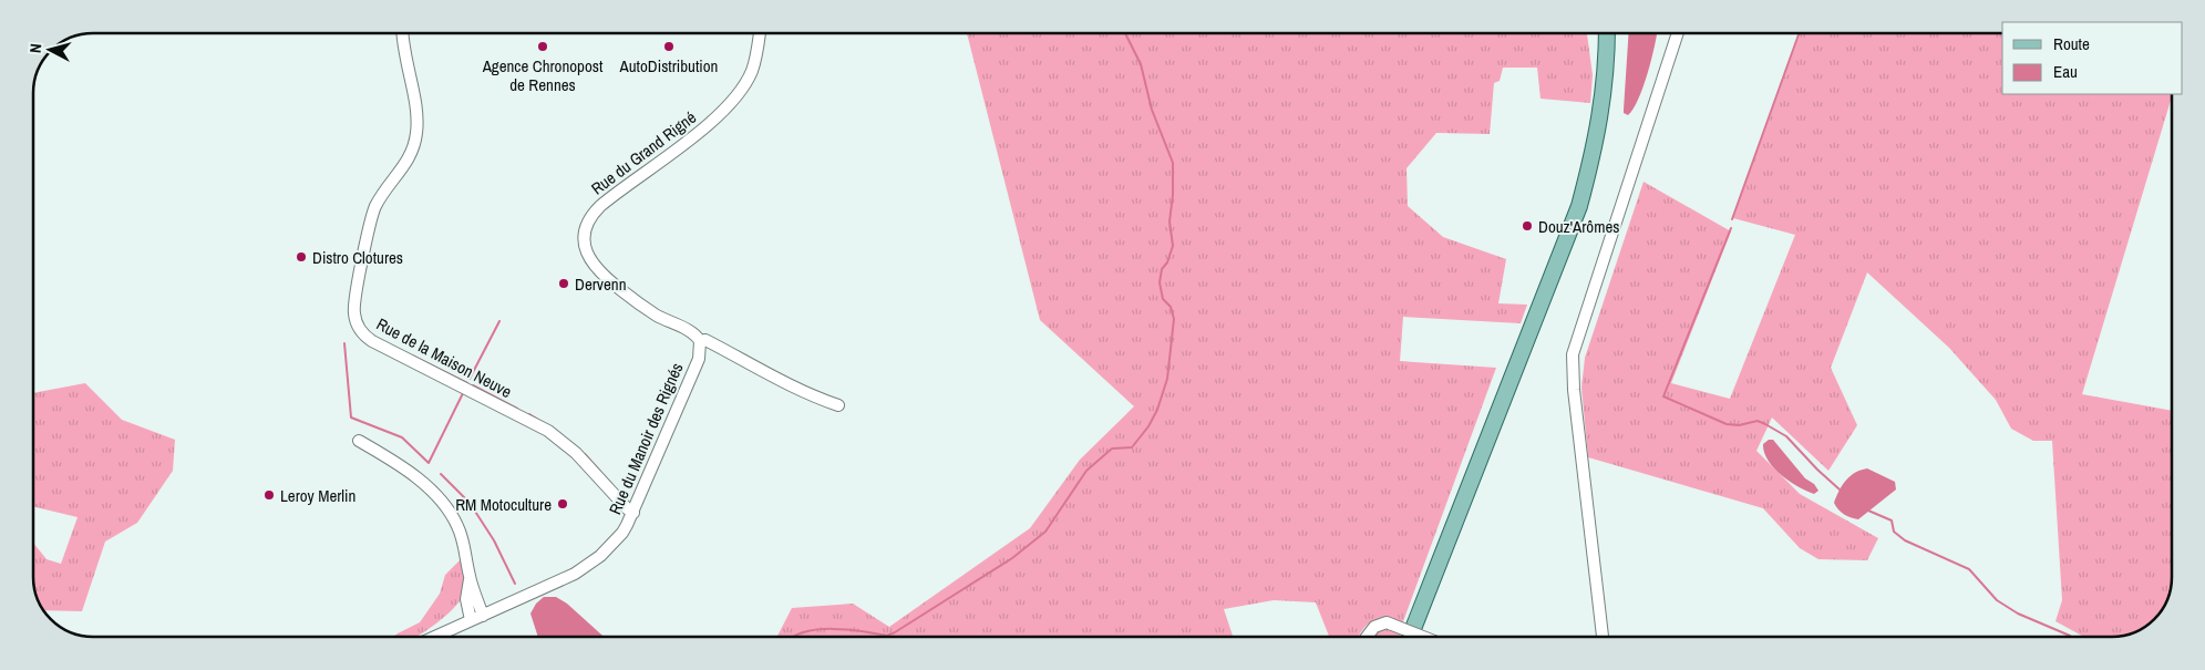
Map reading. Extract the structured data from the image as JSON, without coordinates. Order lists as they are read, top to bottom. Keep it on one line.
{"streets":{"street":["Rue du Grand Rigné","Rue de la Maison Neuve","Rue du Manoir des Rignés"]},"crossings":[["Rue du Grand Rigné","Rue du Manoir des Rignés"],["Rue de la Maison Neuve","Rue du Manoir des Rignés"]],"places":["Agence Chronopost de Rennes","AutoDistribution","Douz'Arômes","Distro Clotures","Dervenn","Leroy Merlin","RM Motoculture"],"legend":["Route","Eau"],"north":"left"}
